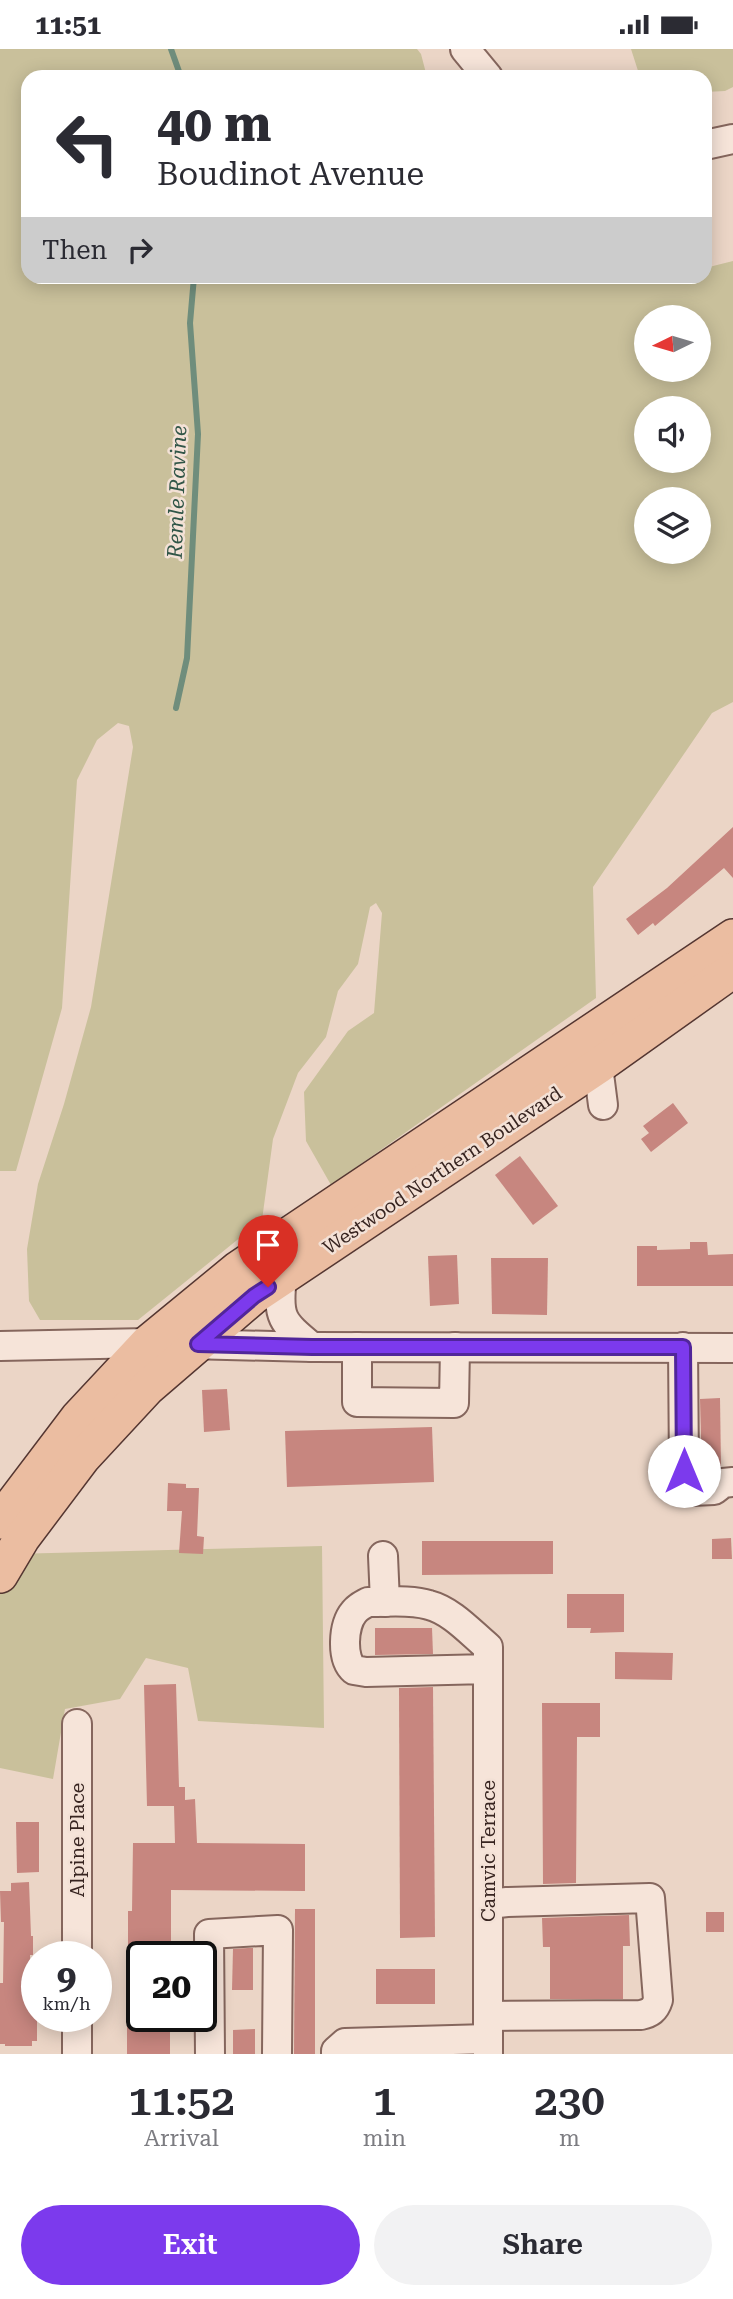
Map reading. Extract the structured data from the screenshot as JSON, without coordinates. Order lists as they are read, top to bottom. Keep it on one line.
{"streets":{"main road":["Westwood Northern Boulevard"],"street":["Alpine Place","Camvic Terrace"]},"water":["Remle Ravine"],"north":"left","page":{"status":"11:51","turn":["40 m","Boudinot Avenue"],"then":"Then","speed":"9 km/h","limit":"20","eta":["11:52","Arrival","1","min","230","m"],"buttons":["Exit","Share"]}}
